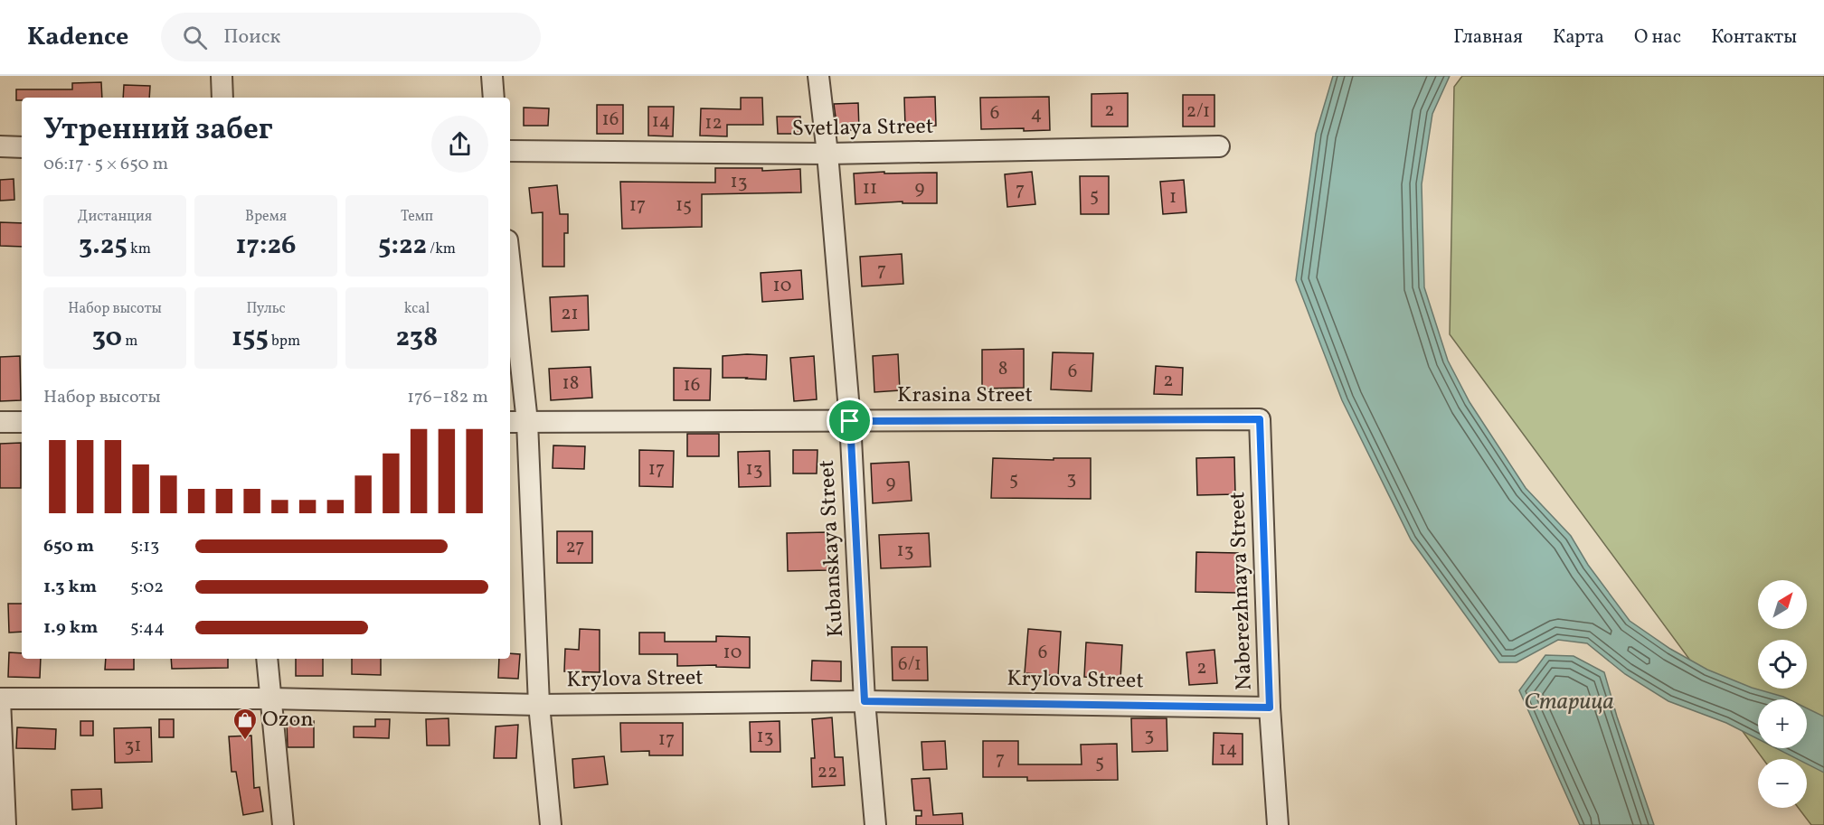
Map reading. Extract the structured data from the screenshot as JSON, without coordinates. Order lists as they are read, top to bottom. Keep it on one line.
{"streets":{"street":["Svetlaya Street","Krasina Street","Kubanskaya Street","Naberezhnaya Street","Krylova Street"]},"crossings":[["Svetlaya Street","Kubanskaya Street"],["Krasina Street","Kubanskaya Street"],["Krasina Street","Naberezhnaya Street"],["Kubanskaya Street","Krylova Street"],["Naberezhnaya Street","Krylova Street"]],"water":["Старица"],"places":{"shop":["Ozon"]},"house_numbers":["2","2/1","6","4","16","14","12","13","11","9","7","5","1","17","15","7","10","21","8","6","2","18","16","17","13","3","5","9","27","13","10","6","6/1","2","3","13","17","31","14","7","5","22"],"north":"top right","page":{"header":"Kadence","search":"Поиск","nav":["Главная","Карта","О нас","Контакты"],"heading":["Утренний забег","06:17 · 5 × 650 m"],"stats":[["Дистанция","3.25 km"],["Время","17:26"],["Темп","5:22 /km"],["Набор высоты","30 m"],["Пульс","155 bpm"],["kcal","238"]],"chart":["Набор высоты","176–182 m"],"list":[{"name":"650 m","note":"5:13"},{"name":"1.3 km","note":"5:02"},{"name":"1.9 km","note":"5:44"}],"map_buttons":["+","−"]}}
